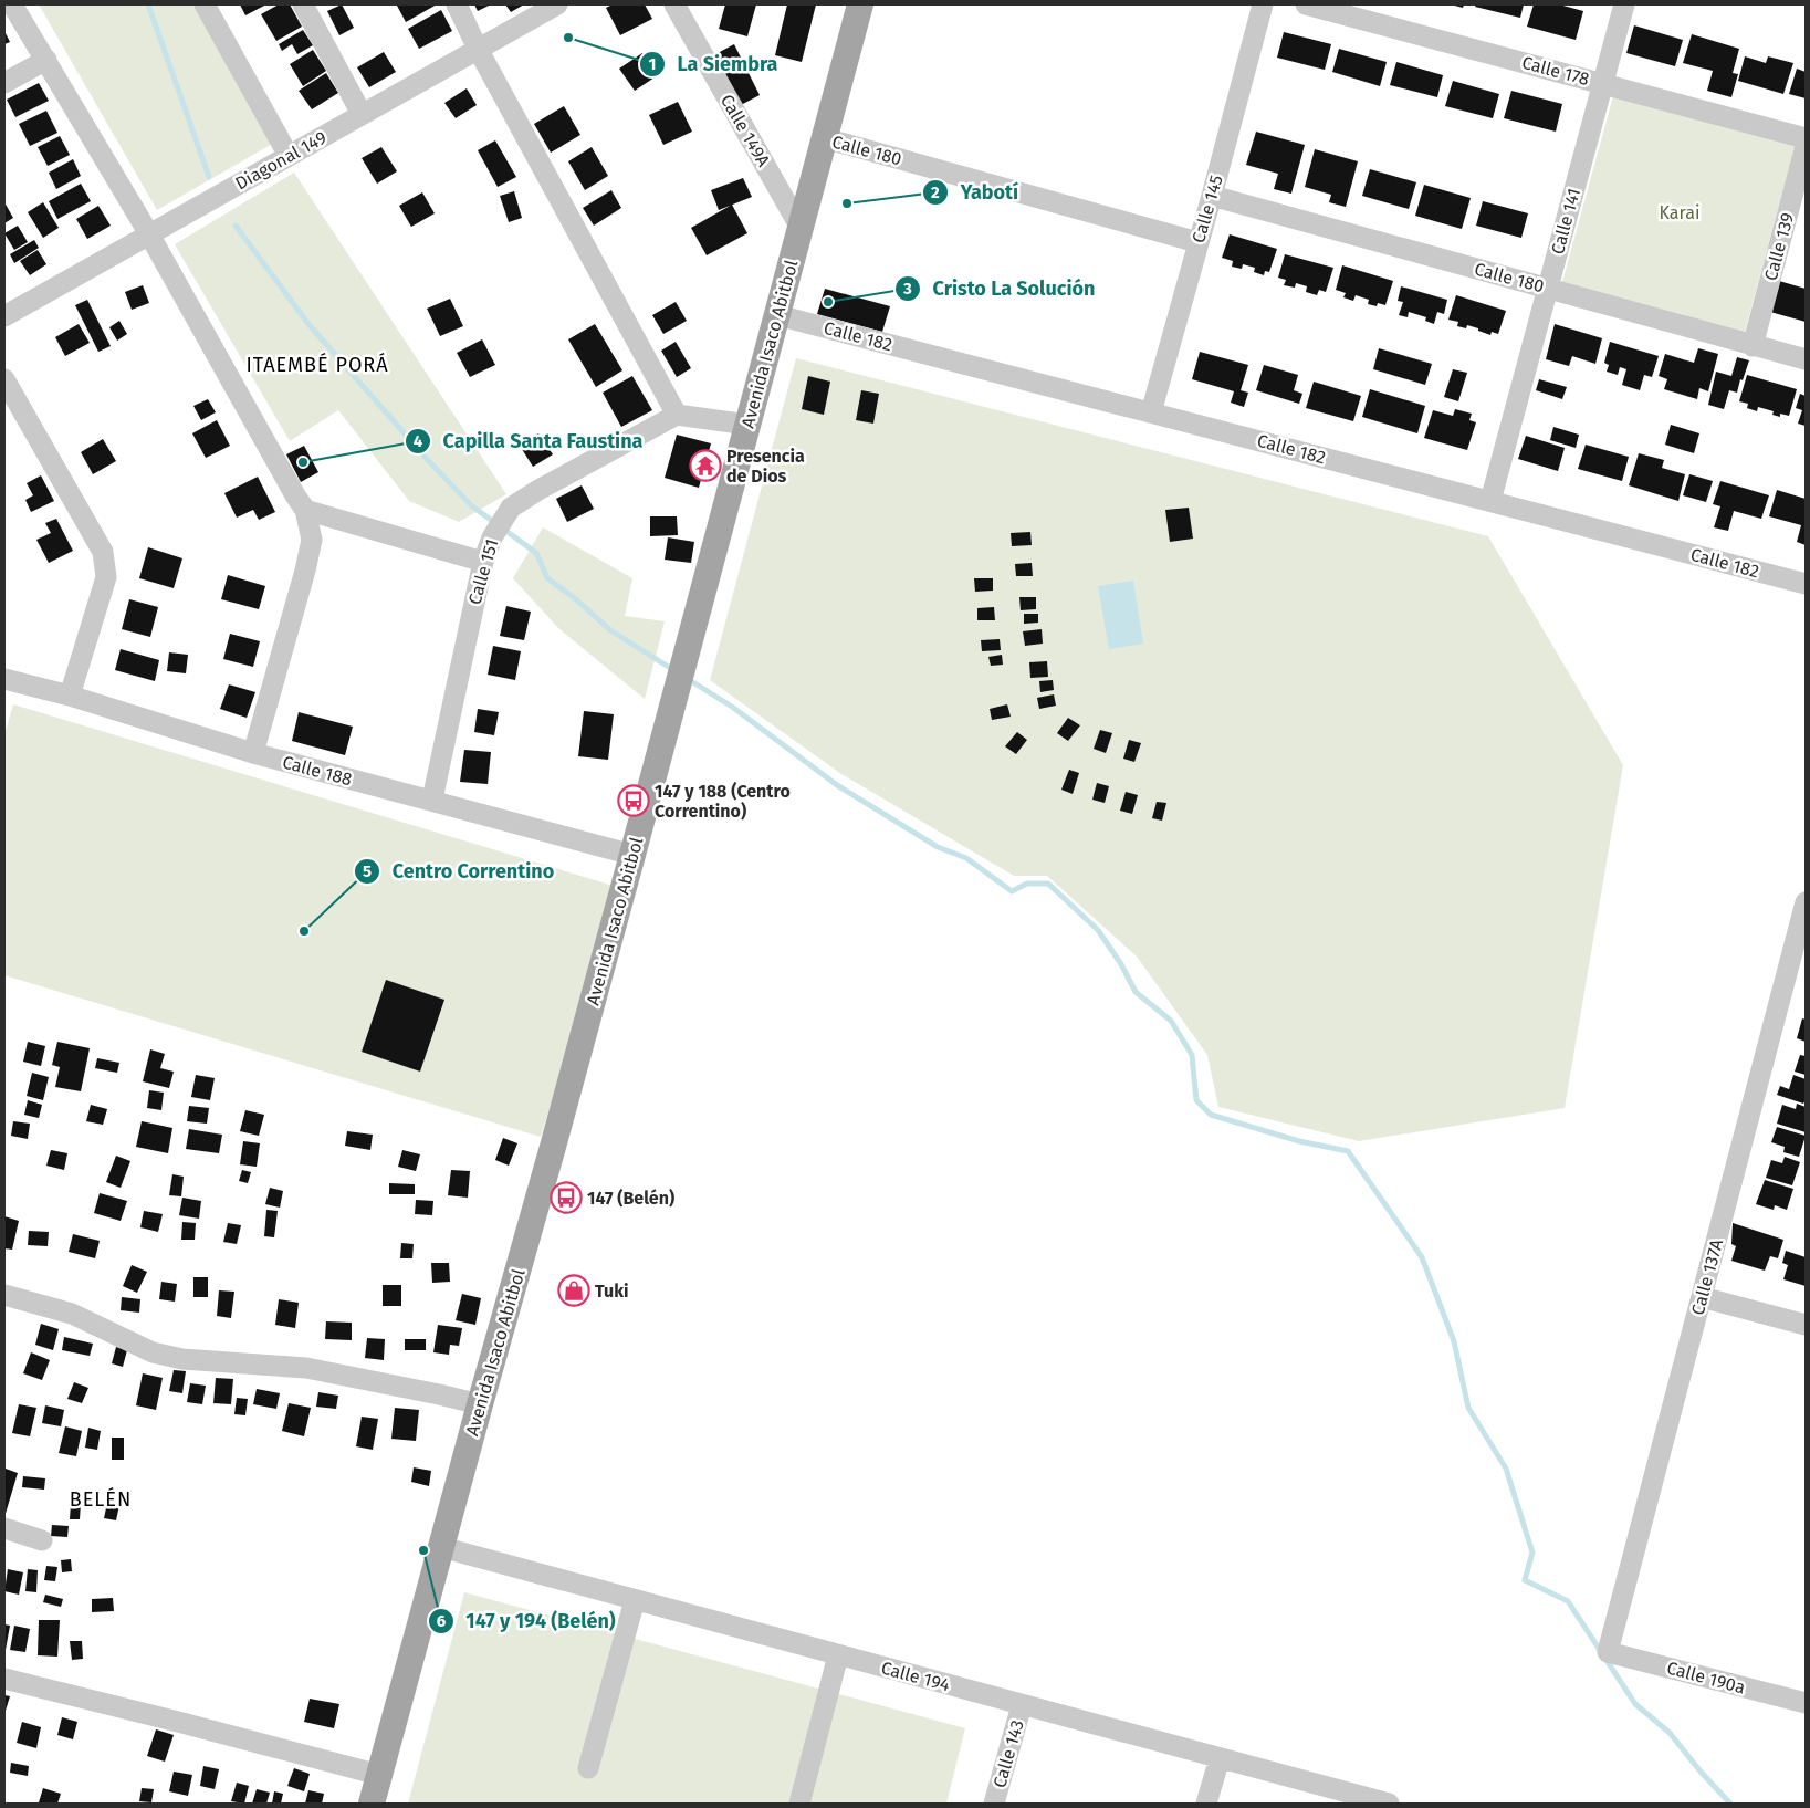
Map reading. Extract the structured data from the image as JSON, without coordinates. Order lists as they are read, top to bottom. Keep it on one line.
{"streets":{"main road":["Avenida Isaco Abitbol"],"street":["Calle 178","Calle 149A","Calle 180","Diagonal 149","Calle 145","Calle 141","Calle 139","Calle 182","Calle 151","Calle 188","Calle 137A","Calle 194","Calle 190a","Calle 143"]},"crossings":[["Calle 178","Calle 141"],["Calle 149A","Avenida Isaco Abitbol"],["Calle 180","Calle 145"],["Calle 180","Calle 141"],["Calle 180","Calle 139"],["Calle 180","Avenida Isaco Abitbol"],["Calle 145","Calle 182"],["Calle 141","Calle 182"],["Calle 182","Avenida Isaco Abitbol"],["Avenida Isaco Abitbol","Calle 188"],["Avenida Isaco Abitbol","Calle 194"],["Calle 151","Calle 188"],["Calle 137A","Calle 190a"],["Calle 194","Calle 143"]],"districts":["ITAEMBÉ PORÁ","BELÉN"],"parks":["Karai"],"places":{"other":["La Siembra","Yabotí","Cristo La Solución","Capilla Santa Faustina","Centro Correntino","147 y 194 (Belén)"],"temple":["Presencia de Dios"],"bus stop":["147 y 188 (Centro Correntino)","147 (Belén)"],"shop":["Tuki"]}}
